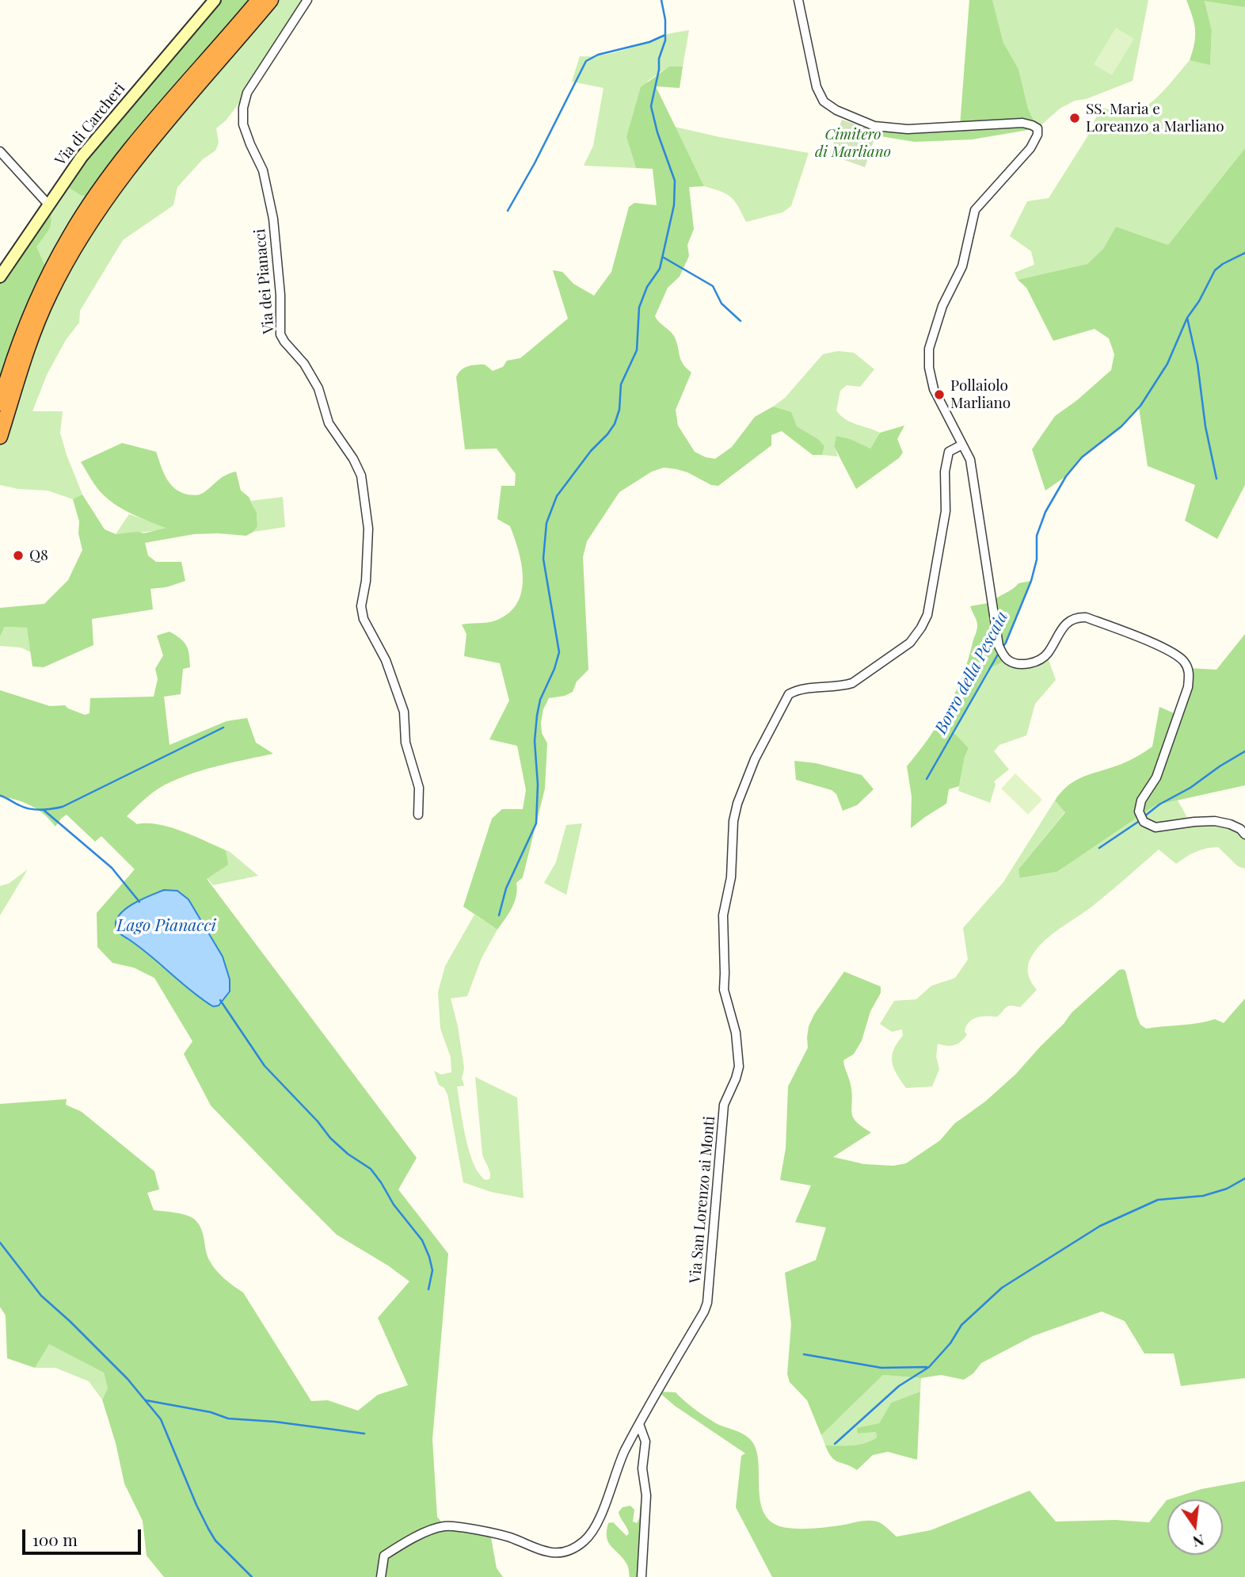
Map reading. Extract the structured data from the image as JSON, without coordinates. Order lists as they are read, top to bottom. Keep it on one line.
{"streets":{"street":["Via di Carcheri","Via dei Pianacci","Via San Lorenzo ai Monti"]},"water":["Borro della Pescaia","Lago Pianacci"],"parks":["Cimitero di Marliano"],"places":["SS. Maria e Loreanzo a Marliano","Pollaiolo Marliano","Q8"],"scale_bar":"100 m","north":"bottom"}
